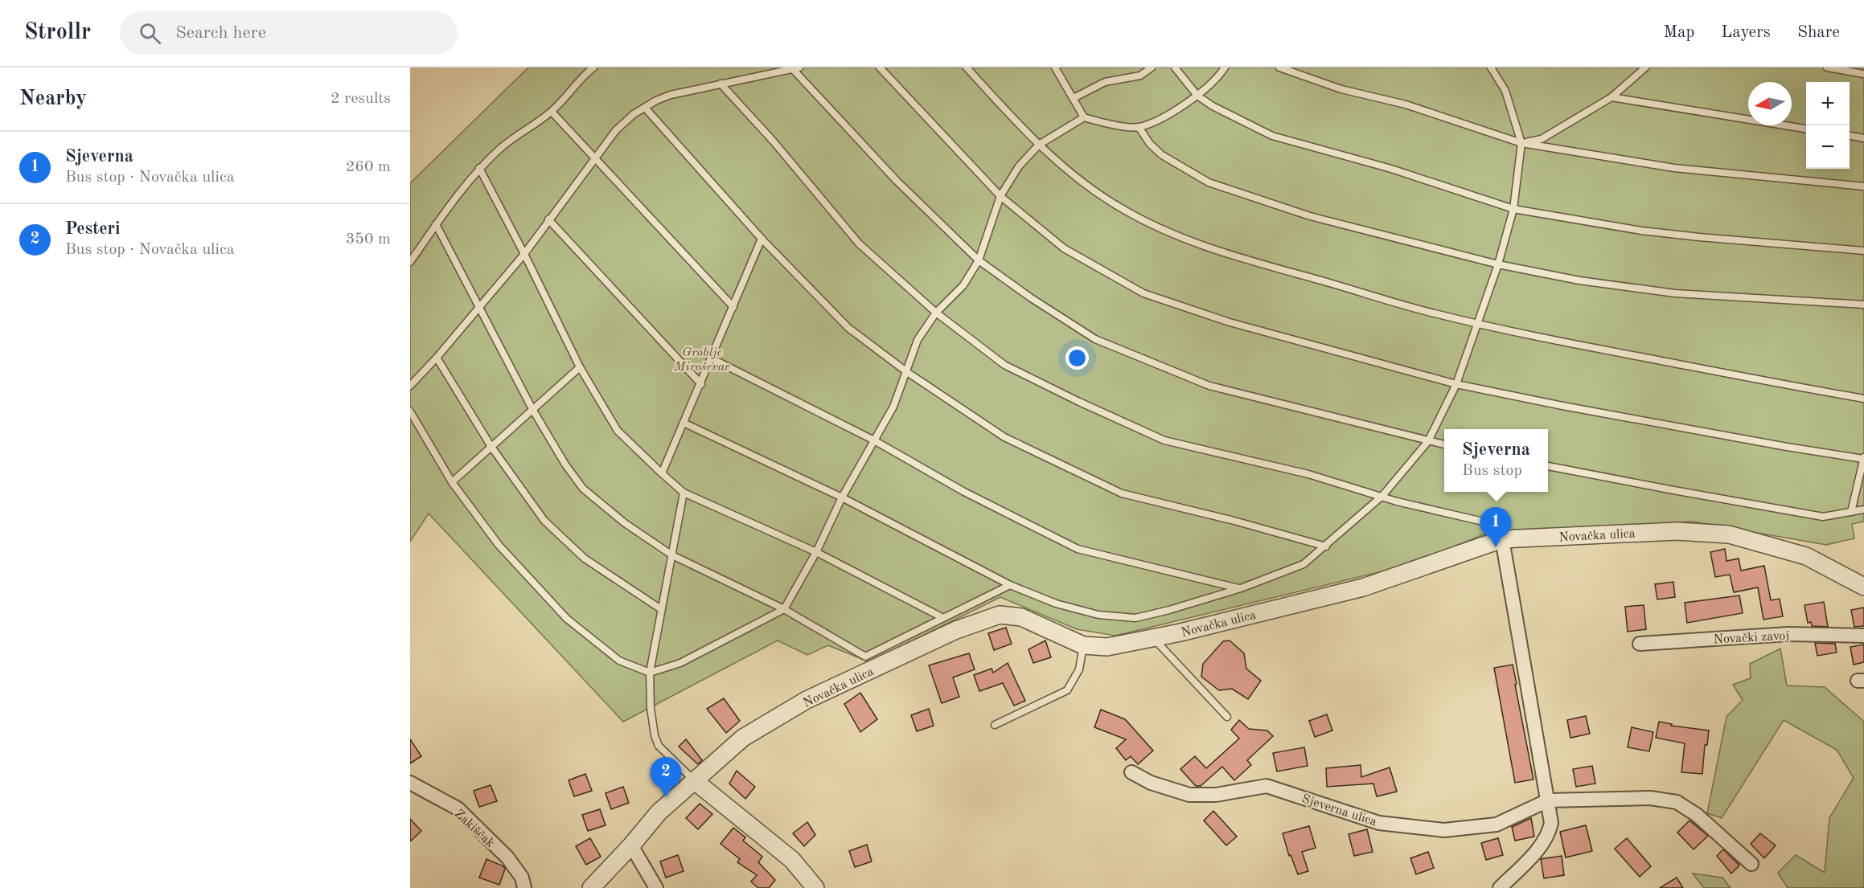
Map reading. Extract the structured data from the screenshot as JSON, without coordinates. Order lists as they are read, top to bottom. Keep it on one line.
{"streets":{"street":["Novačka ulica","Novački zavoj","Sjeverna ulica","Zakiščak"]},"parks":["Groblje Miroševac"],"north":"left","page":{"header":"Strollr","search":"Search here","nav":["Map","Layers","Share"],"heading":["Nearby","2 results"],"map_buttons":["+","−"],"list":[{"mark":"1","name":"Sjeverna","note":"Bus stop · Novačka ulica","value":"260 m"},{"mark":"2","name":"Pesteri","note":"Bus stop · Novačka ulica","value":"350 m"}],"popup":["Sjeverna","Bus stop"],"pins":["1","2"]}}
